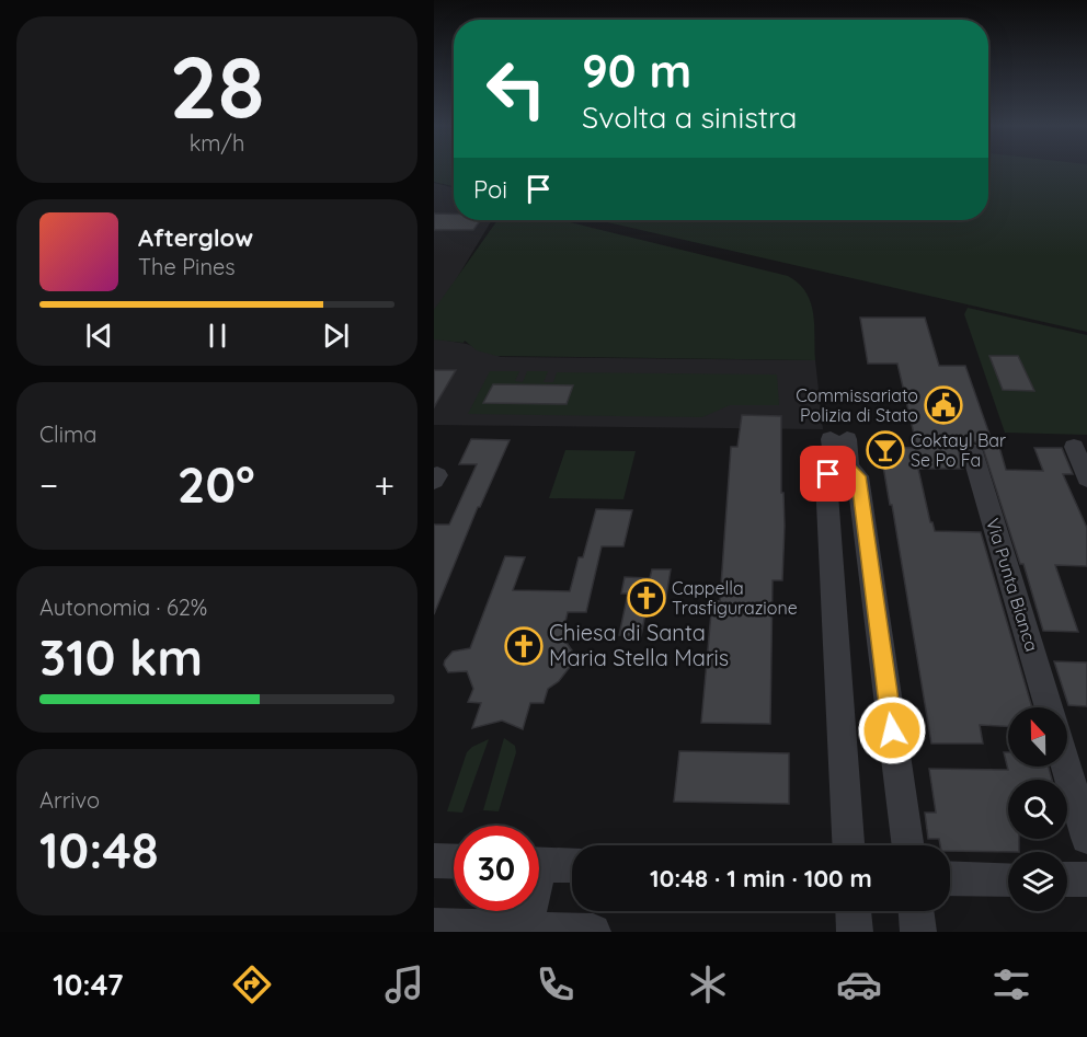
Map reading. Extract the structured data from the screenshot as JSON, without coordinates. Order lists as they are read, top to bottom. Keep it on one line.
{"streets":{"street":["Via Punta Bianca"]},"places":{"public building":["Commissariato Polizia di Stato"],"bar":["Coktayl Bar Se Po Fa"],"church":["Cappella Trasfigurazione","Chiesa di Santa Maria Stella Maris"]},"north":"top","page":{"tile":[["28","km/h"],"Clima",["Autonomia · 62%","310 km"],["Arrivo","10:48"]],"turn":["90 m","Svolta a sinistra"],"then":"Poi","song":["Afterglow","The Pines"],"heat":["−","20°","+"],"limit":"30","trip":"10:48 · 1 min · 100 m","tabs":"10:47"}}
